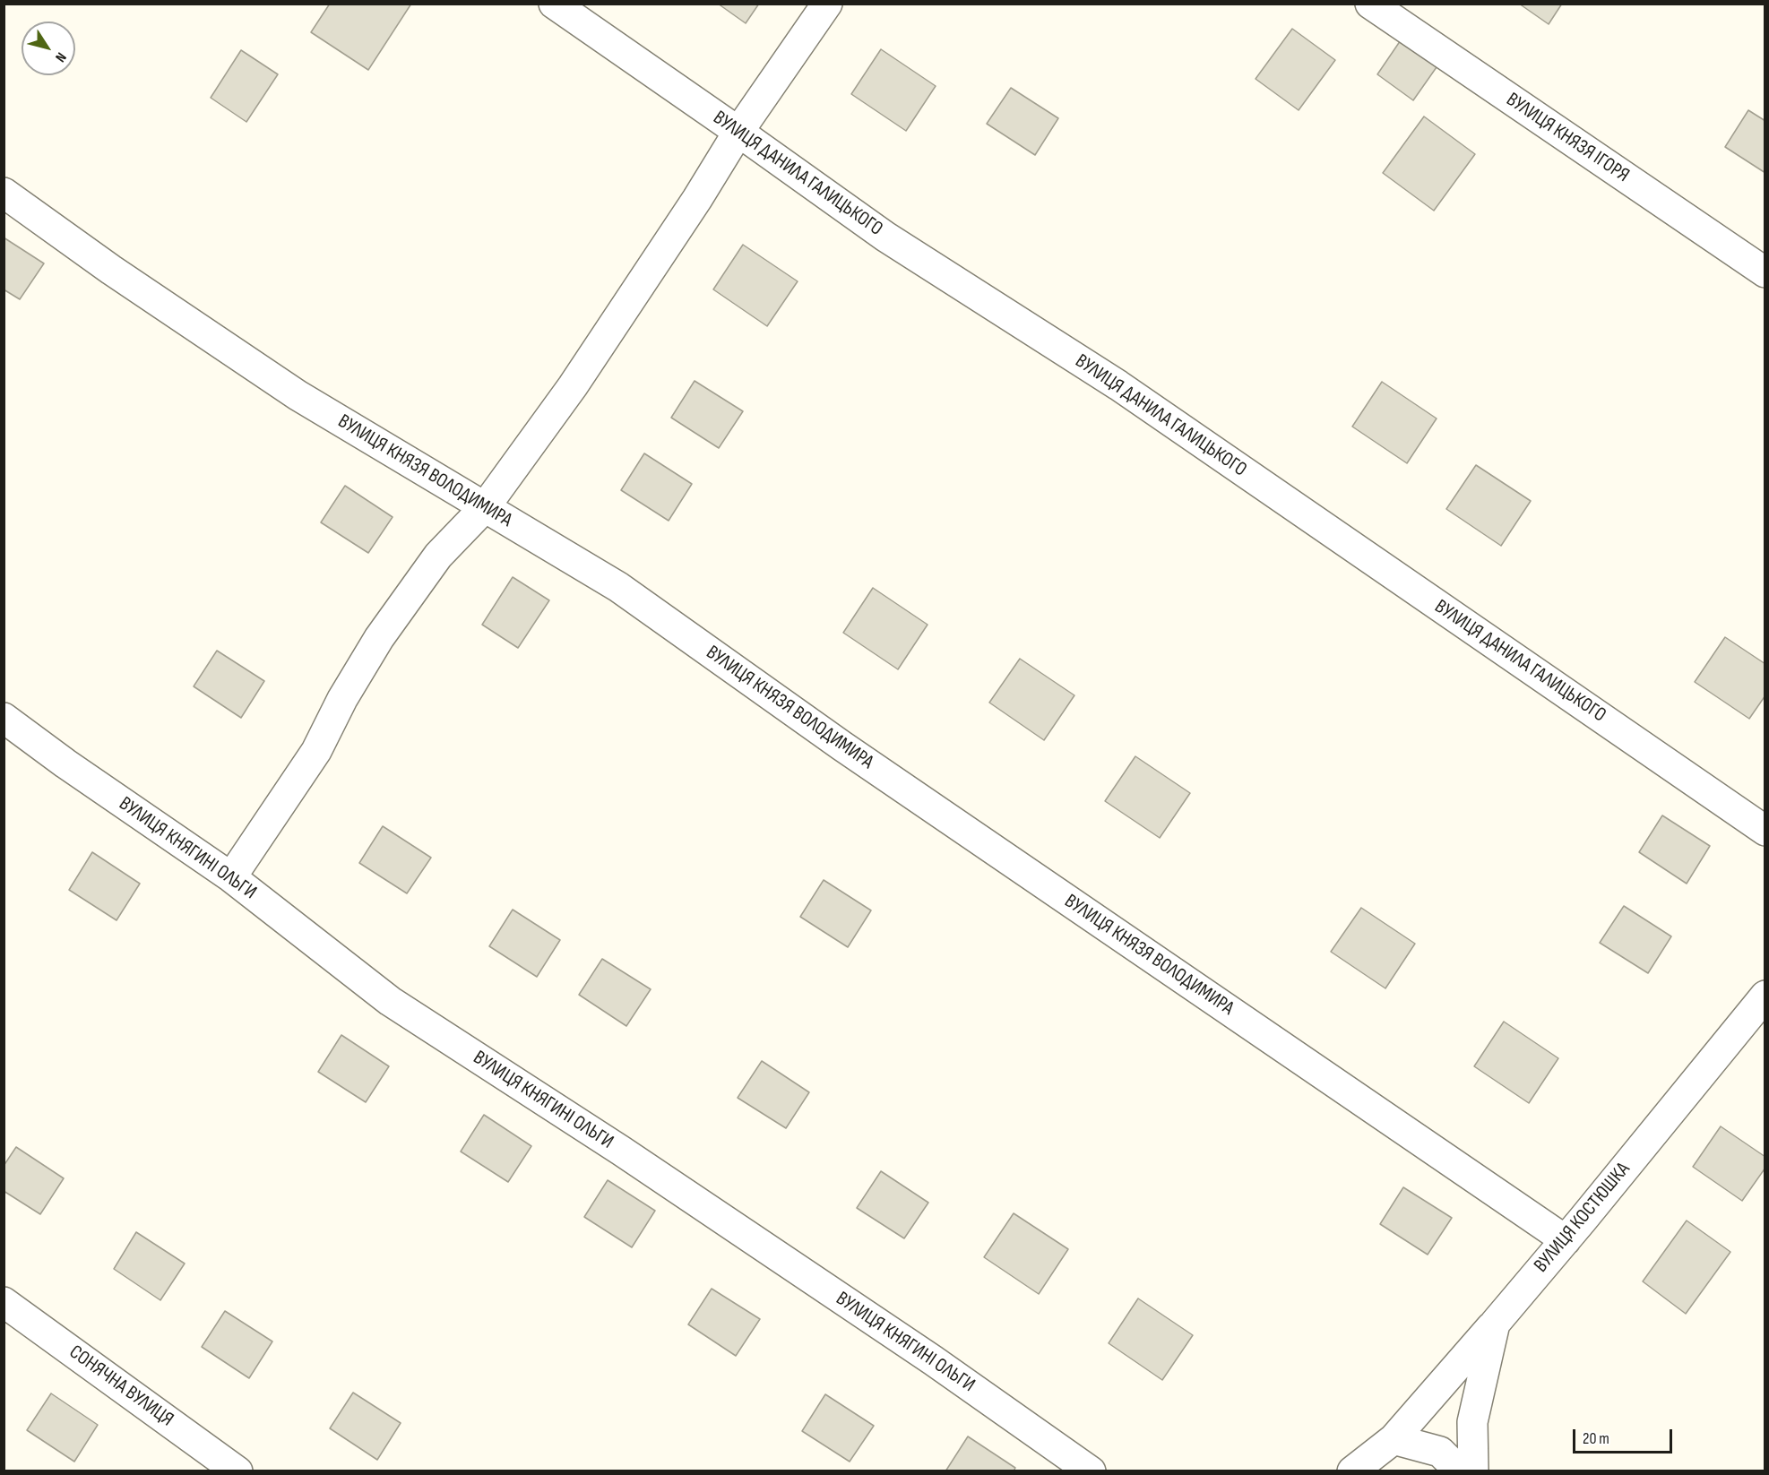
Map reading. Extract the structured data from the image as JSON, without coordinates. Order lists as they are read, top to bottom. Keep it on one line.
{"streets":{"street":["ВУЛИЦЯ КНЯЗЯ ІГОРЯ","ВУЛИЦЯ ДАНИЛА ГАЛИЦЬКОГО","ВУЛИЦЯ КНЯЗЯ ВОЛОДИМИРА","ВУЛИЦЯ КНЯГИНІ ОЛЬГИ","ВУЛИЦЯ КОСТЮШКА","СОНЯЧНА ВУЛИЦЯ"]},"crossings":[["ВУЛИЦЯ КНЯЗЯ ВОЛОДИМИРА","ВУЛИЦЯ КОСТЮШКА"]],"scale_bar":"20 m","north":"bottom right"}
